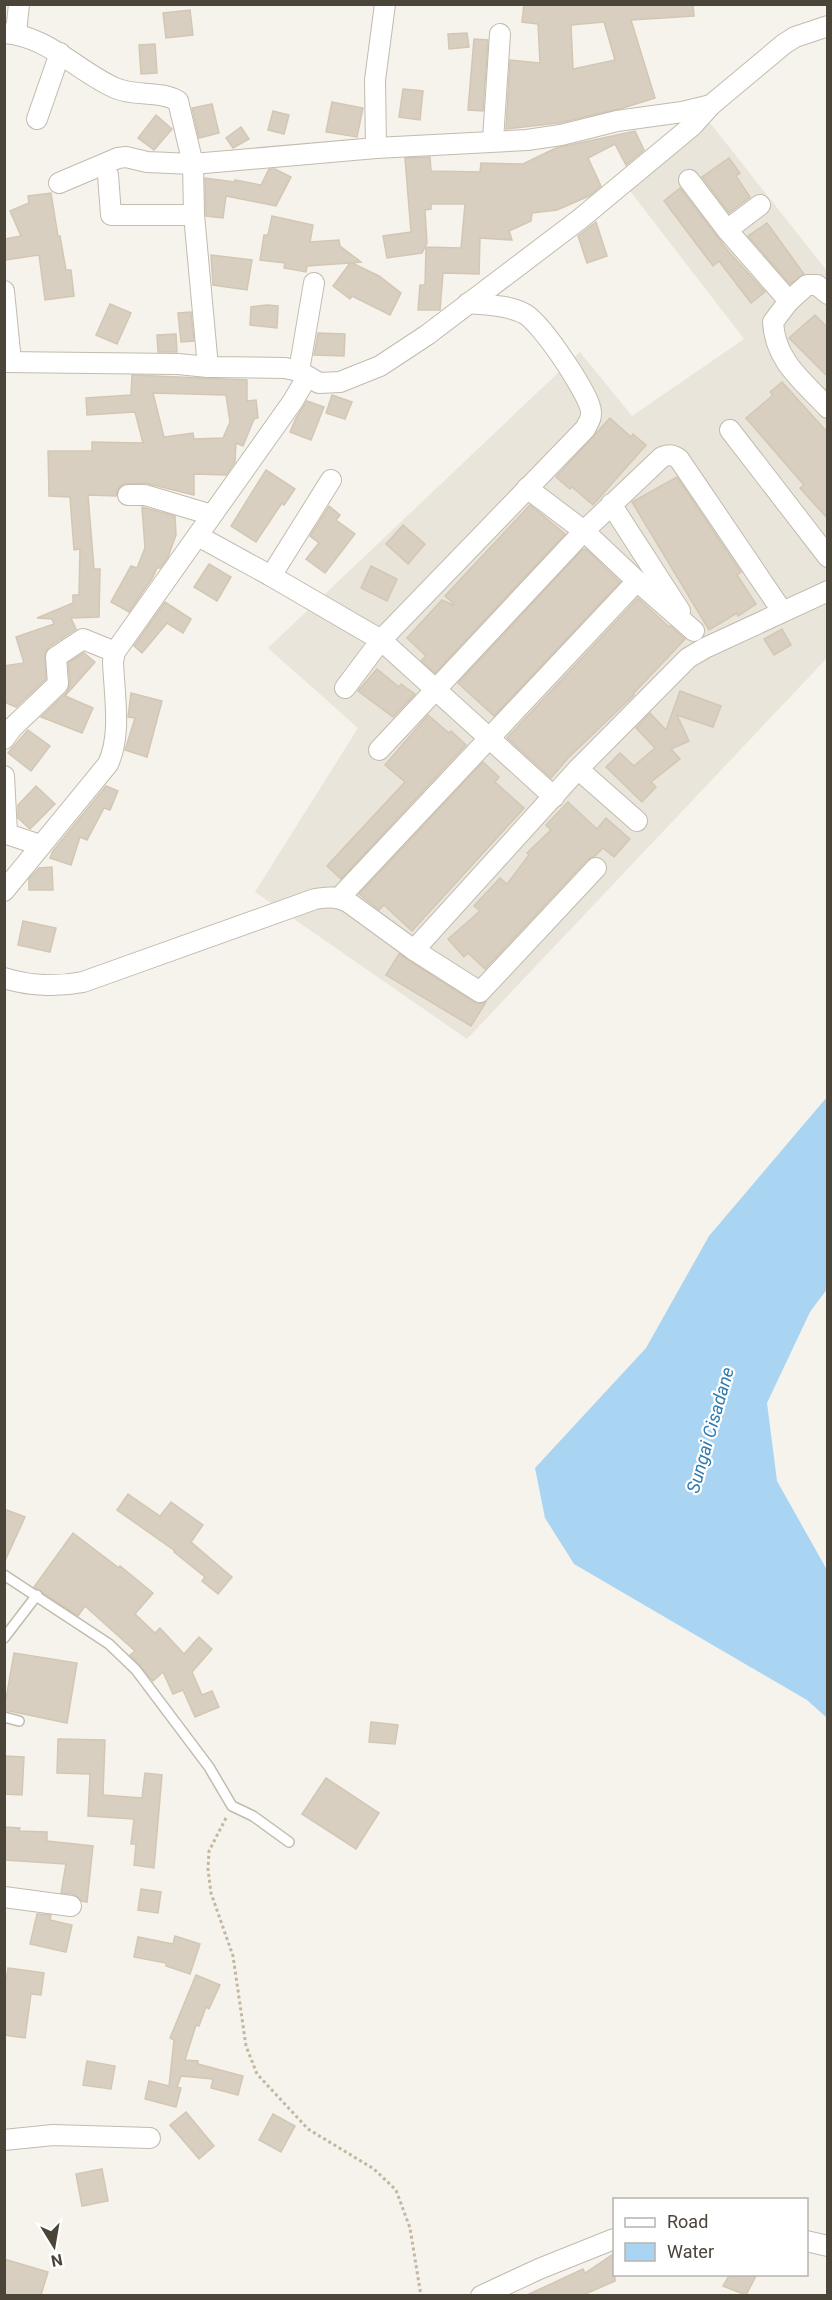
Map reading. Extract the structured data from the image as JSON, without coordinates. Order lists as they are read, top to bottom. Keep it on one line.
{"water":["Sungai Cisadane"],"legend":["Road","Water"],"north":"bottom"}
